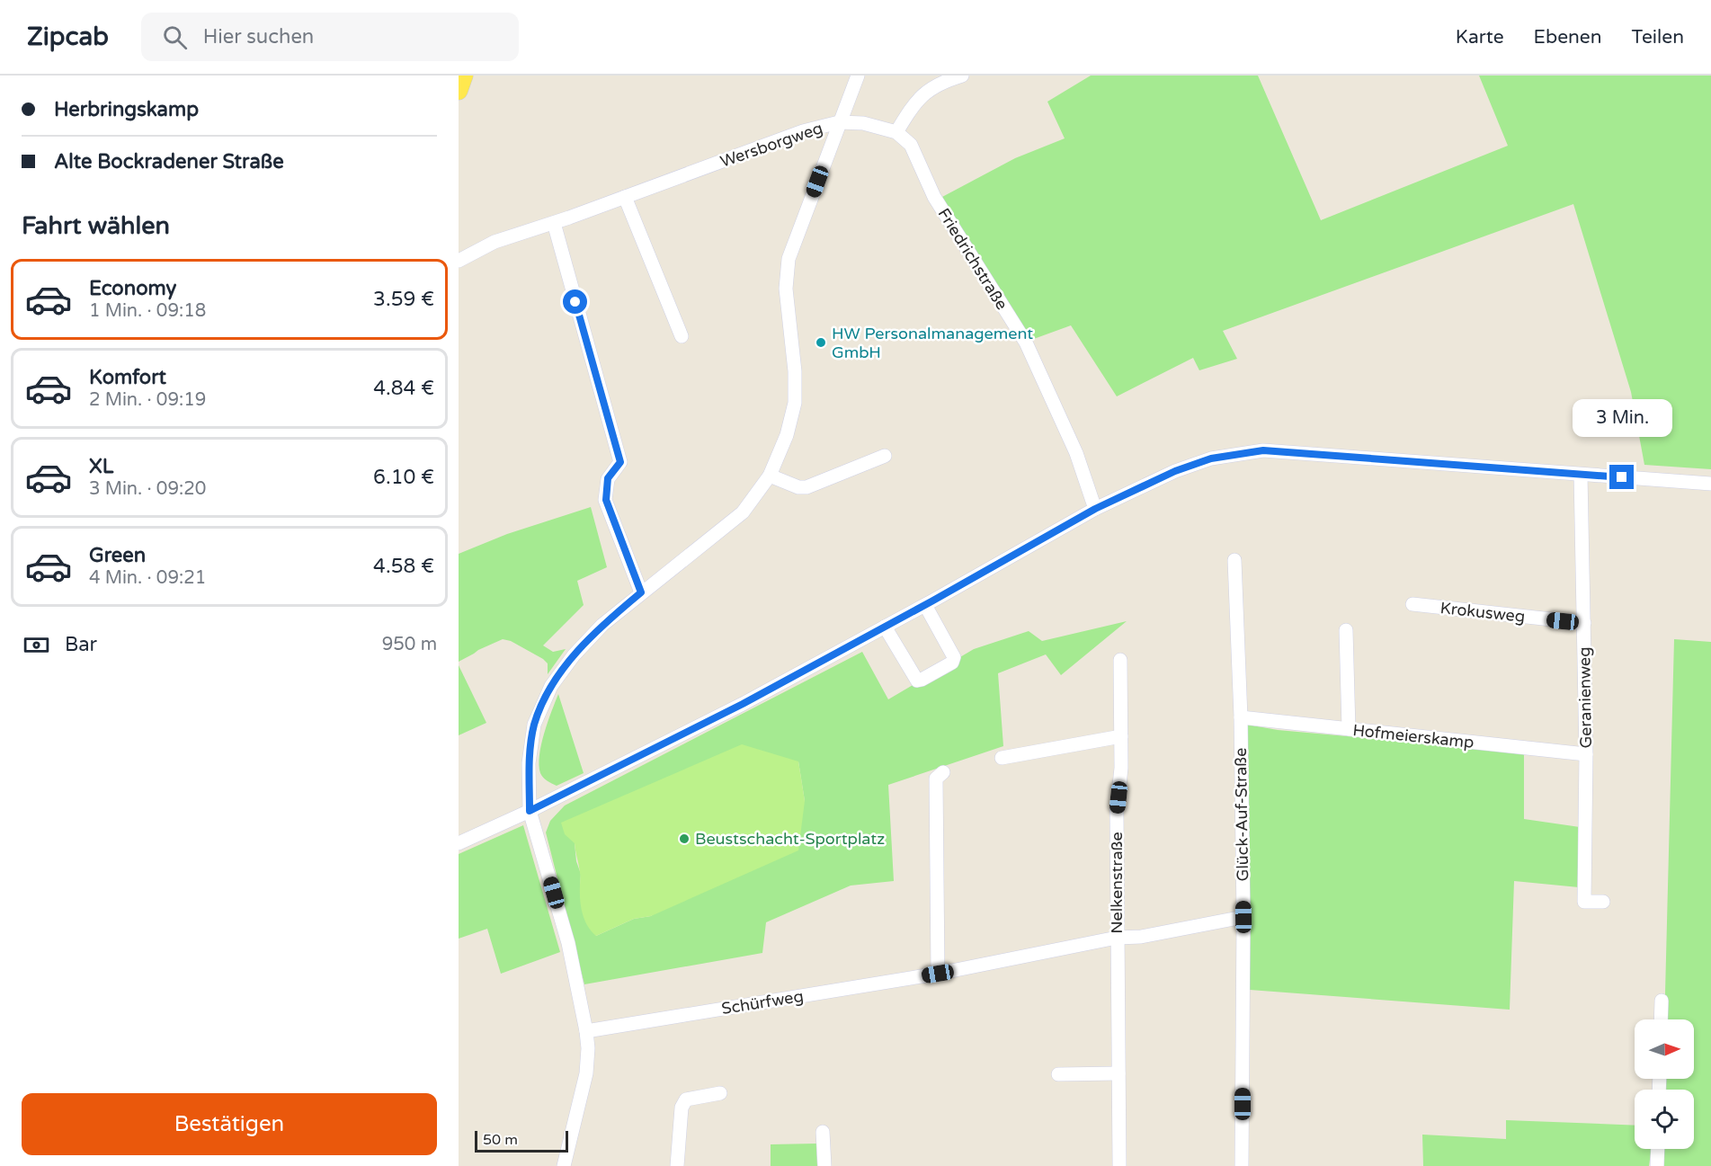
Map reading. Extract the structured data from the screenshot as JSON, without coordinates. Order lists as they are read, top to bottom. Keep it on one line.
{"streets":{"street":["Wersborgweg","Friedrichstraße","Krokusweg","Geranienweg","Hofmeierskamp","Glück-Auf-Straße","Nelkenstraße","Schürfweg"]},"crossings":[["Wersborgweg","Friedrichstraße"],["Krokusweg","Geranienweg"],["Geranienweg","Hofmeierskamp"],["Hofmeierskamp","Glück-Auf-Straße"],["Glück-Auf-Straße","Schürfweg"],["Nelkenstraße","Schürfweg"]],"places":["HW Personalmanagement GmbH","Beustschacht-Sportplatz"],"scale_bar":"50 m","north":"right","page":{"header":"Zipcab","search":"Hier suchen","nav":["Karte","Ebenen","Teilen"],"banner":["Herbringskamp","Alte Bockradener Straße"],"heading":"Fahrt wählen","list":[{"name":"Economy","note":"1 Min. · 09:18","value":"3.59 €"},{"name":"Komfort","note":"2 Min. · 09:19","value":"4.84 €"},{"name":"XL","note":"3 Min. · 09:20","value":"6.10 €"},{"name":"Green","note":"4 Min. · 09:21","value":"4.58 €"}],"bubble":"3 Min.","pay":["Bar","950 m"],"buttons":"Bestätigen","scale":"50 m"}}
